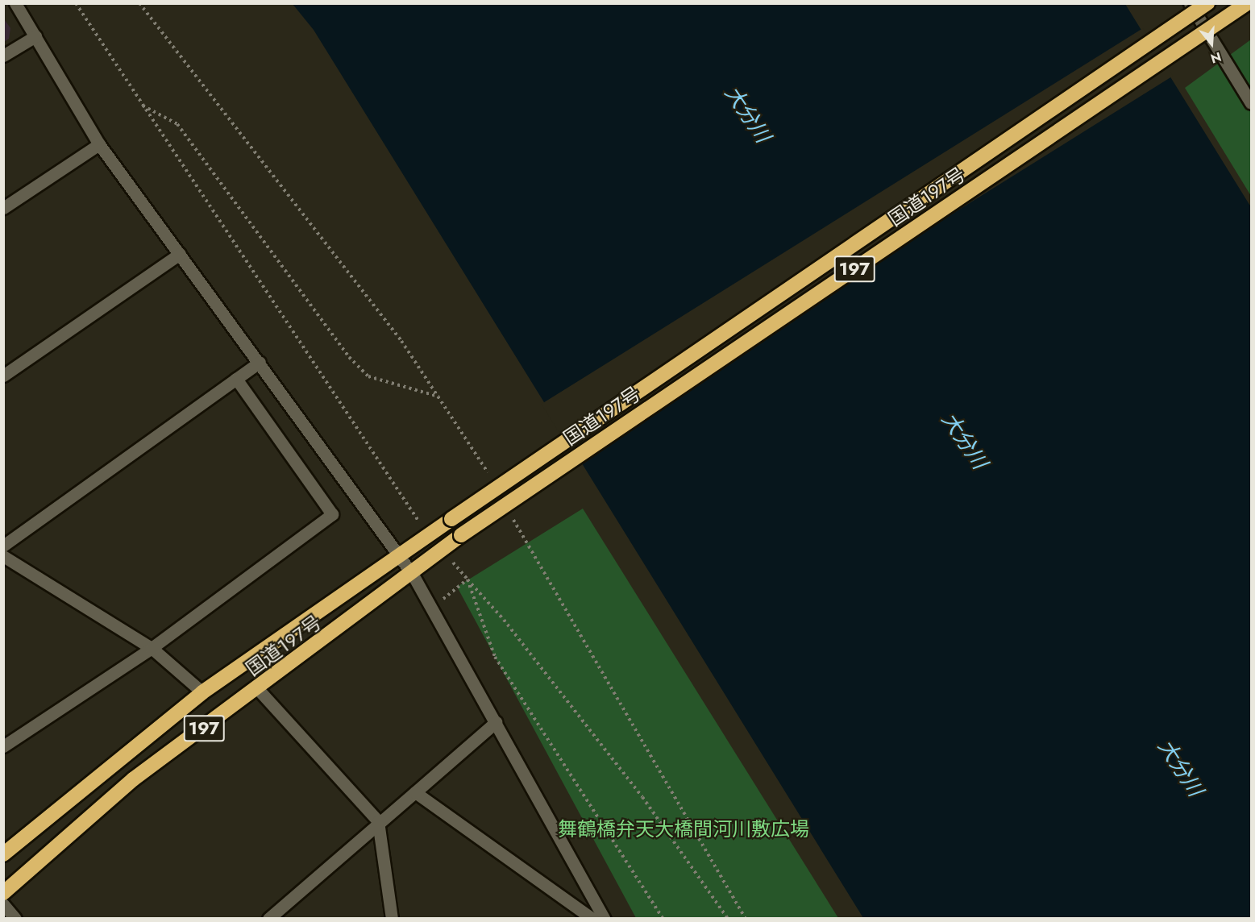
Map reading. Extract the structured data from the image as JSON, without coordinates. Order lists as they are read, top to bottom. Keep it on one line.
{"streets":{"highway":["国道197号","197"]},"water":["大分川"],"parks":["舞鶴橋弁天大橋間河川敷広場"],"north":"bottom"}
